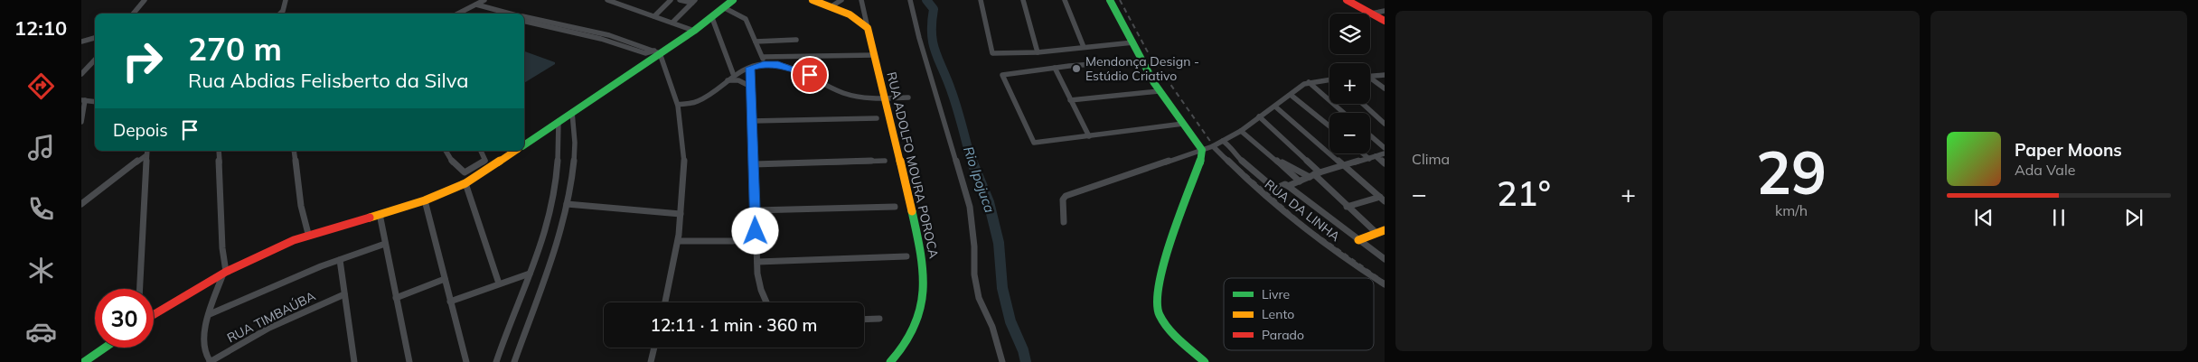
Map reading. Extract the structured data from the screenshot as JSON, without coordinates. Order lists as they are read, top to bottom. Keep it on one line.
{"streets":{"street":["RUA ADOLFO MOURA POROCA","RUA DA LINHA","RUA TIMBAÚBA"]},"water":["Rio Ipojuca"],"places":["Mendonça Design - Estúdio Criativo"],"legend":["Livre","Lento","Parado"],"page":{"tabs":"12:10","tile":["Clima",["29","km/h"]],"map_buttons":["+","−"],"turn":["270 m","Rua Abdias Felisberto da Silva"],"then":"Depois","song":["Paper Moons","Ada Vale"],"heat":["−","21°","+"],"limit":"30","trip":"12:11 · 1 min · 360 m"}}
